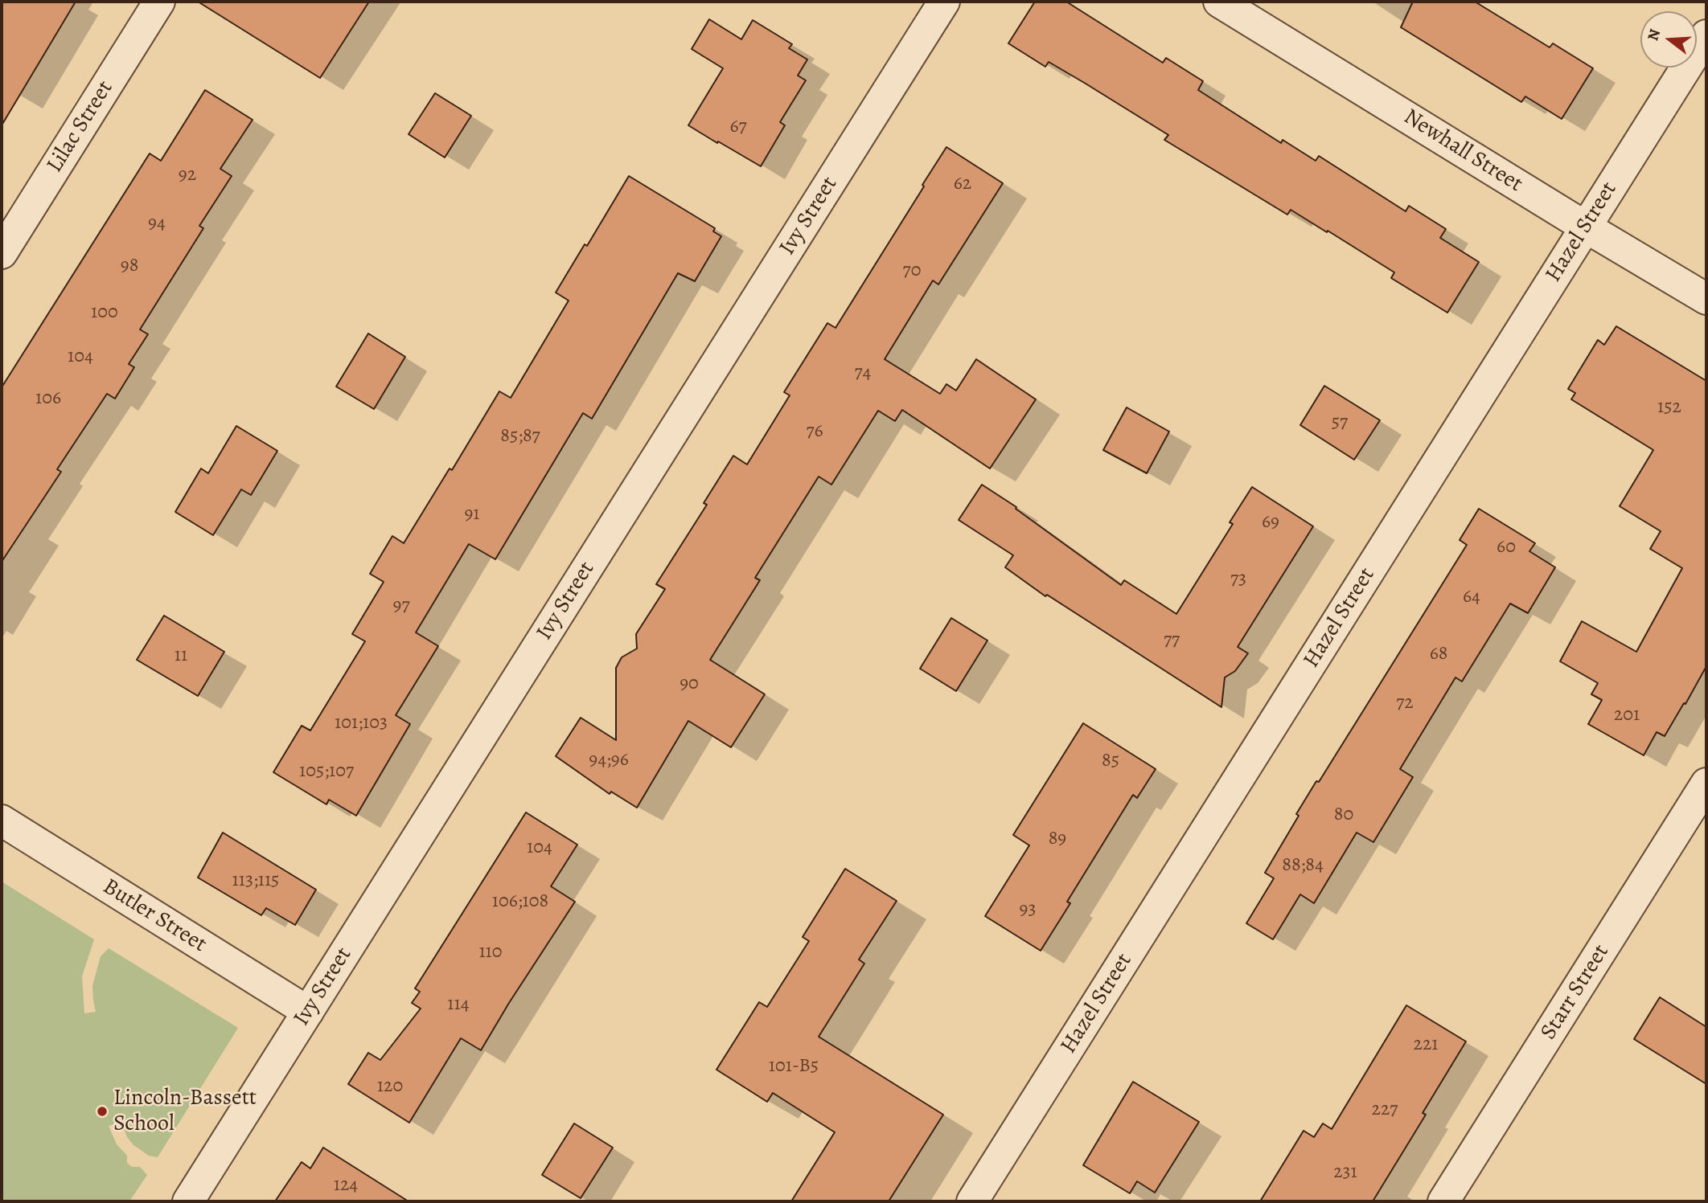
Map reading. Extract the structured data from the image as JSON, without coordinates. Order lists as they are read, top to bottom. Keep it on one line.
{"streets":{"street":["Lilac Street","Newhall Street","Ivy Street","Hazel Street","Butler Street","Starr Street"]},"crossings":[["Newhall Street","Hazel Street"],["Ivy Street","Butler Street"]],"places":["Lincoln-Bassett School"],"house_numbers":["67","92","62","94","98","70","100","104","74","106","152","57","76","85;87","91","69","60","73","64","97","77","68","11","90","72","201","101;103","94;96","85","105;107","80","89","104","88;84","113;115","106;108","93","110","114","221","101-B5","120","227","231","124"],"north":"left"}
